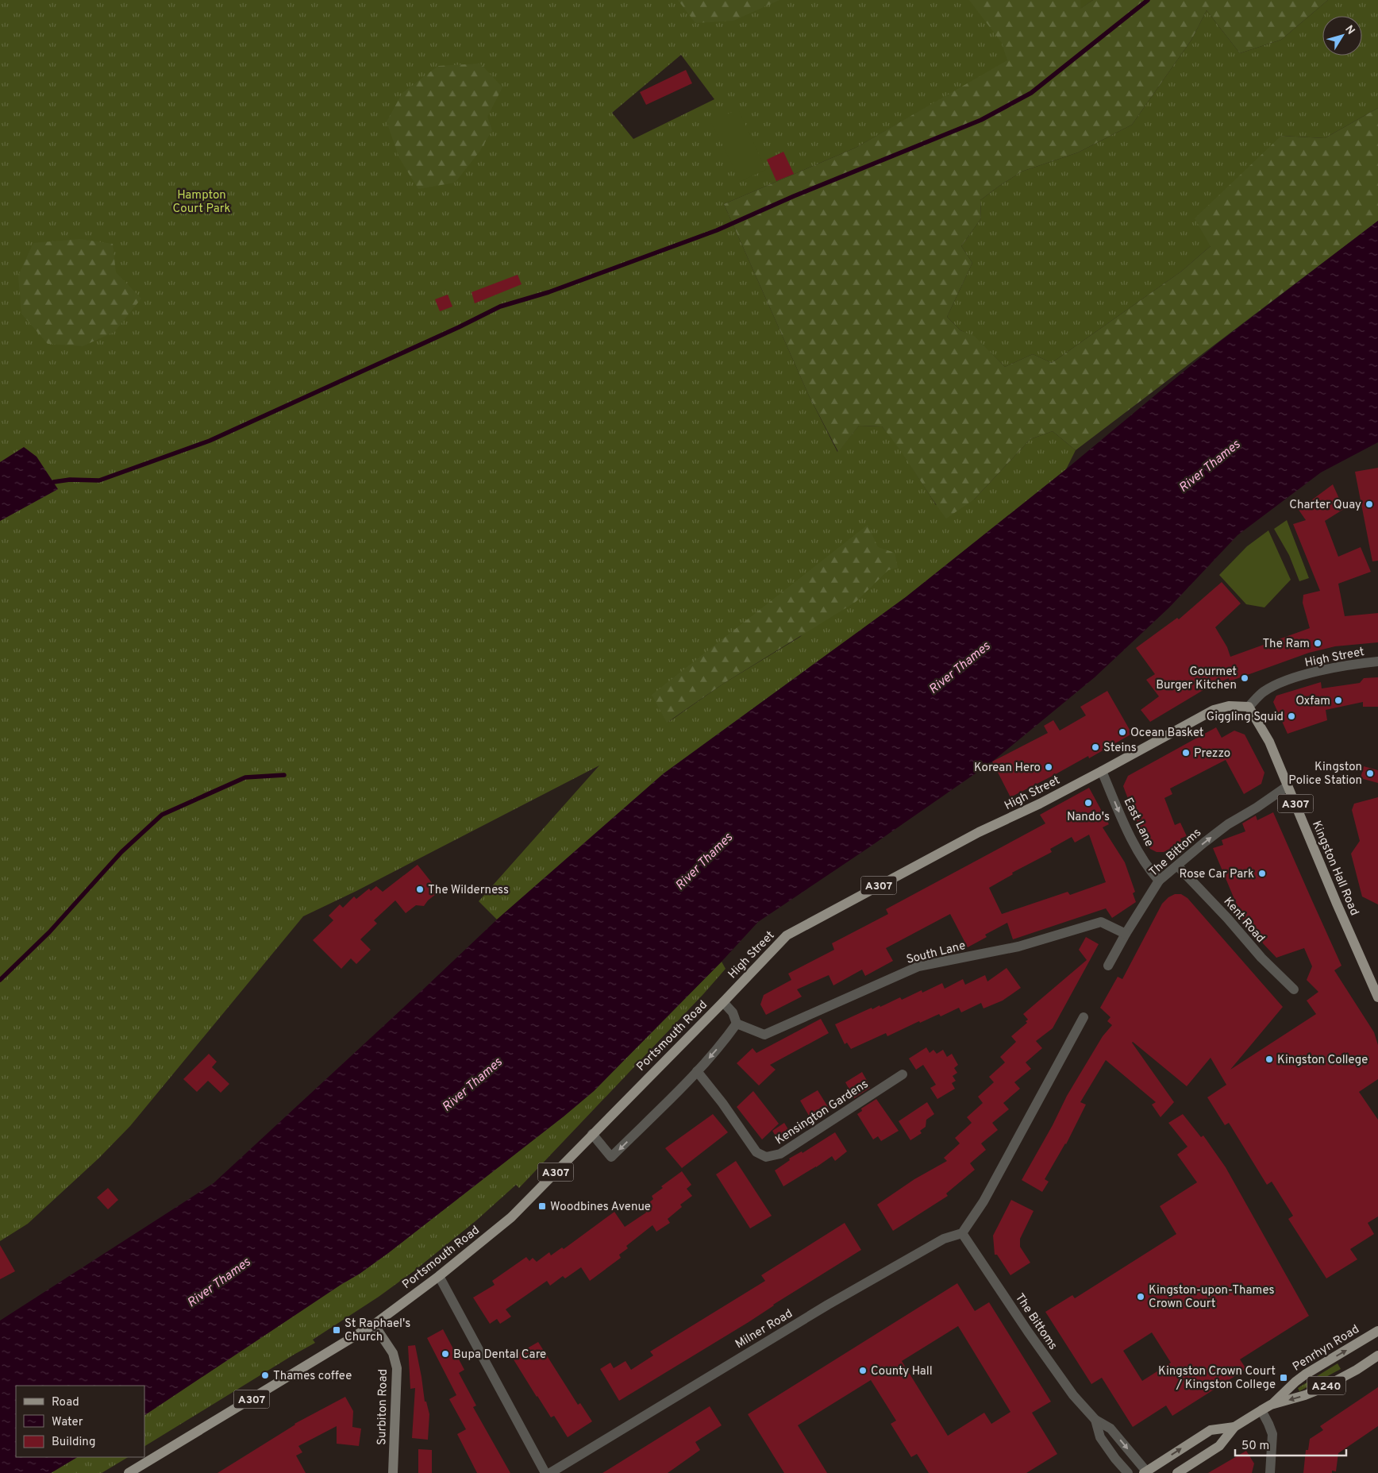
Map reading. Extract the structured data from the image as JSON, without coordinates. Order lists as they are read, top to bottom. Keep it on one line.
{"streets":{"main road":["High Street","A307","Kingston Hall Road","Portsmouth Road","Penrhyn Road","A240","Surbiton Road"],"street":["East Lane","The Bittoms","Kent Road","South Lane","Kensington Gardens","Milner Road"]},"crossings":[["High Street","East Lane"],["High Street","Kingston Hall Road"],["High Street","Portsmouth Road"],["East Lane","The Bittoms"],["The Bittoms","Kingston Hall Road"],["The Bittoms","Kent Road"],["The Bittoms","South Lane"],["The Bittoms","Milner Road"],["Portsmouth Road","Surbiton Road"]],"one_way":["East Lane"],"water":["River Thames"],"parks":["Hampton Court Park"],"places":{"other":["Charter Quay","The Ram","Gourmet Burger Kitchen","Oxfam","Giggling Squid","Ocean Basket","Steins","Prezzo","Korean Hero","Kingston Police Station","Nando's","Rose Car Park","The Wilderness","Kingston College","Kingston-upon-Thames Crown Court","Bupa Dental Care","County Hall","Thames coffee"],"transit":["Woodbines Avenue","St Raphael's Church","Kingston Crown Court / Kingston College"]},"legend":["Road","Water","Building"],"scale_bar":"50 m","north":"top right"}
